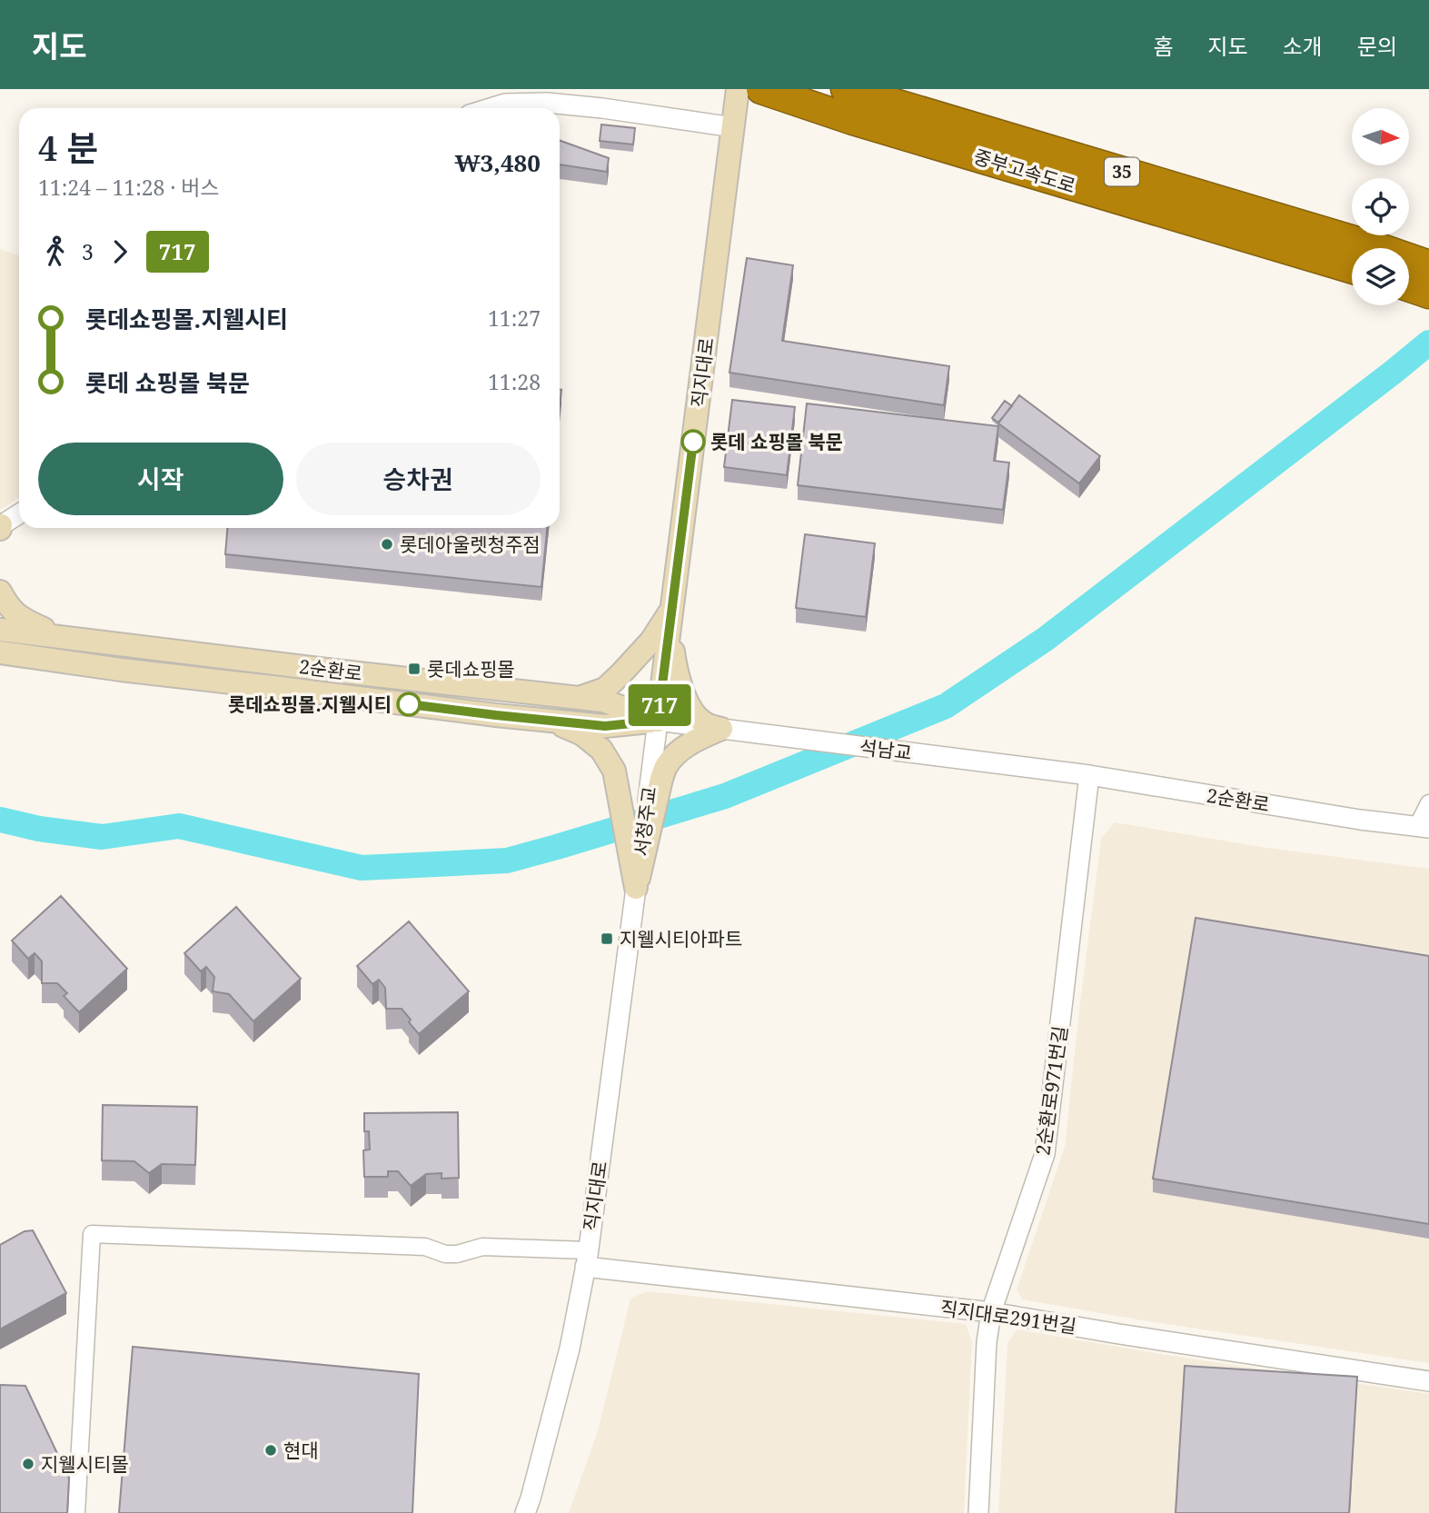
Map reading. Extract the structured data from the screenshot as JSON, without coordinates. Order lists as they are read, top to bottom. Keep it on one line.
{"streets":{"highway":["중부고속도로","35"],"main road":["직지대로","2순환로"],"street":["석남교","2순환로971번길","직지대로291번길"]},"crossings":[["직지대로","2순환로"],["직지대로","직지대로291번길"],["2순환로","석남교"],["2순환로","2순환로971번길"],["2순환로971번길","직지대로291번길"]],"places":{"other":["롯데 쇼핑몰 북문","롯데아울렛청주점","롯데쇼핑몰.지웰시티","현대","지웰시티몰"],"transit":["롯데쇼핑몰","지웰시티아파트"]},"lines":["bus line 717"],"north":"right","page":{"header":"지도","nav":["홈","지도","소개","문의"],"on_map":"717","heading":["4 분","11:24 – 11:28 · 버스","₩3,480"],"legs":["3","717"],"list":[{"name":"롯데쇼핑몰.지웰시티","value":"11:27"},{"name":"롯데 쇼핑몰 북문","value":"11:28"}],"buttons":["시작","승차권"]}}
